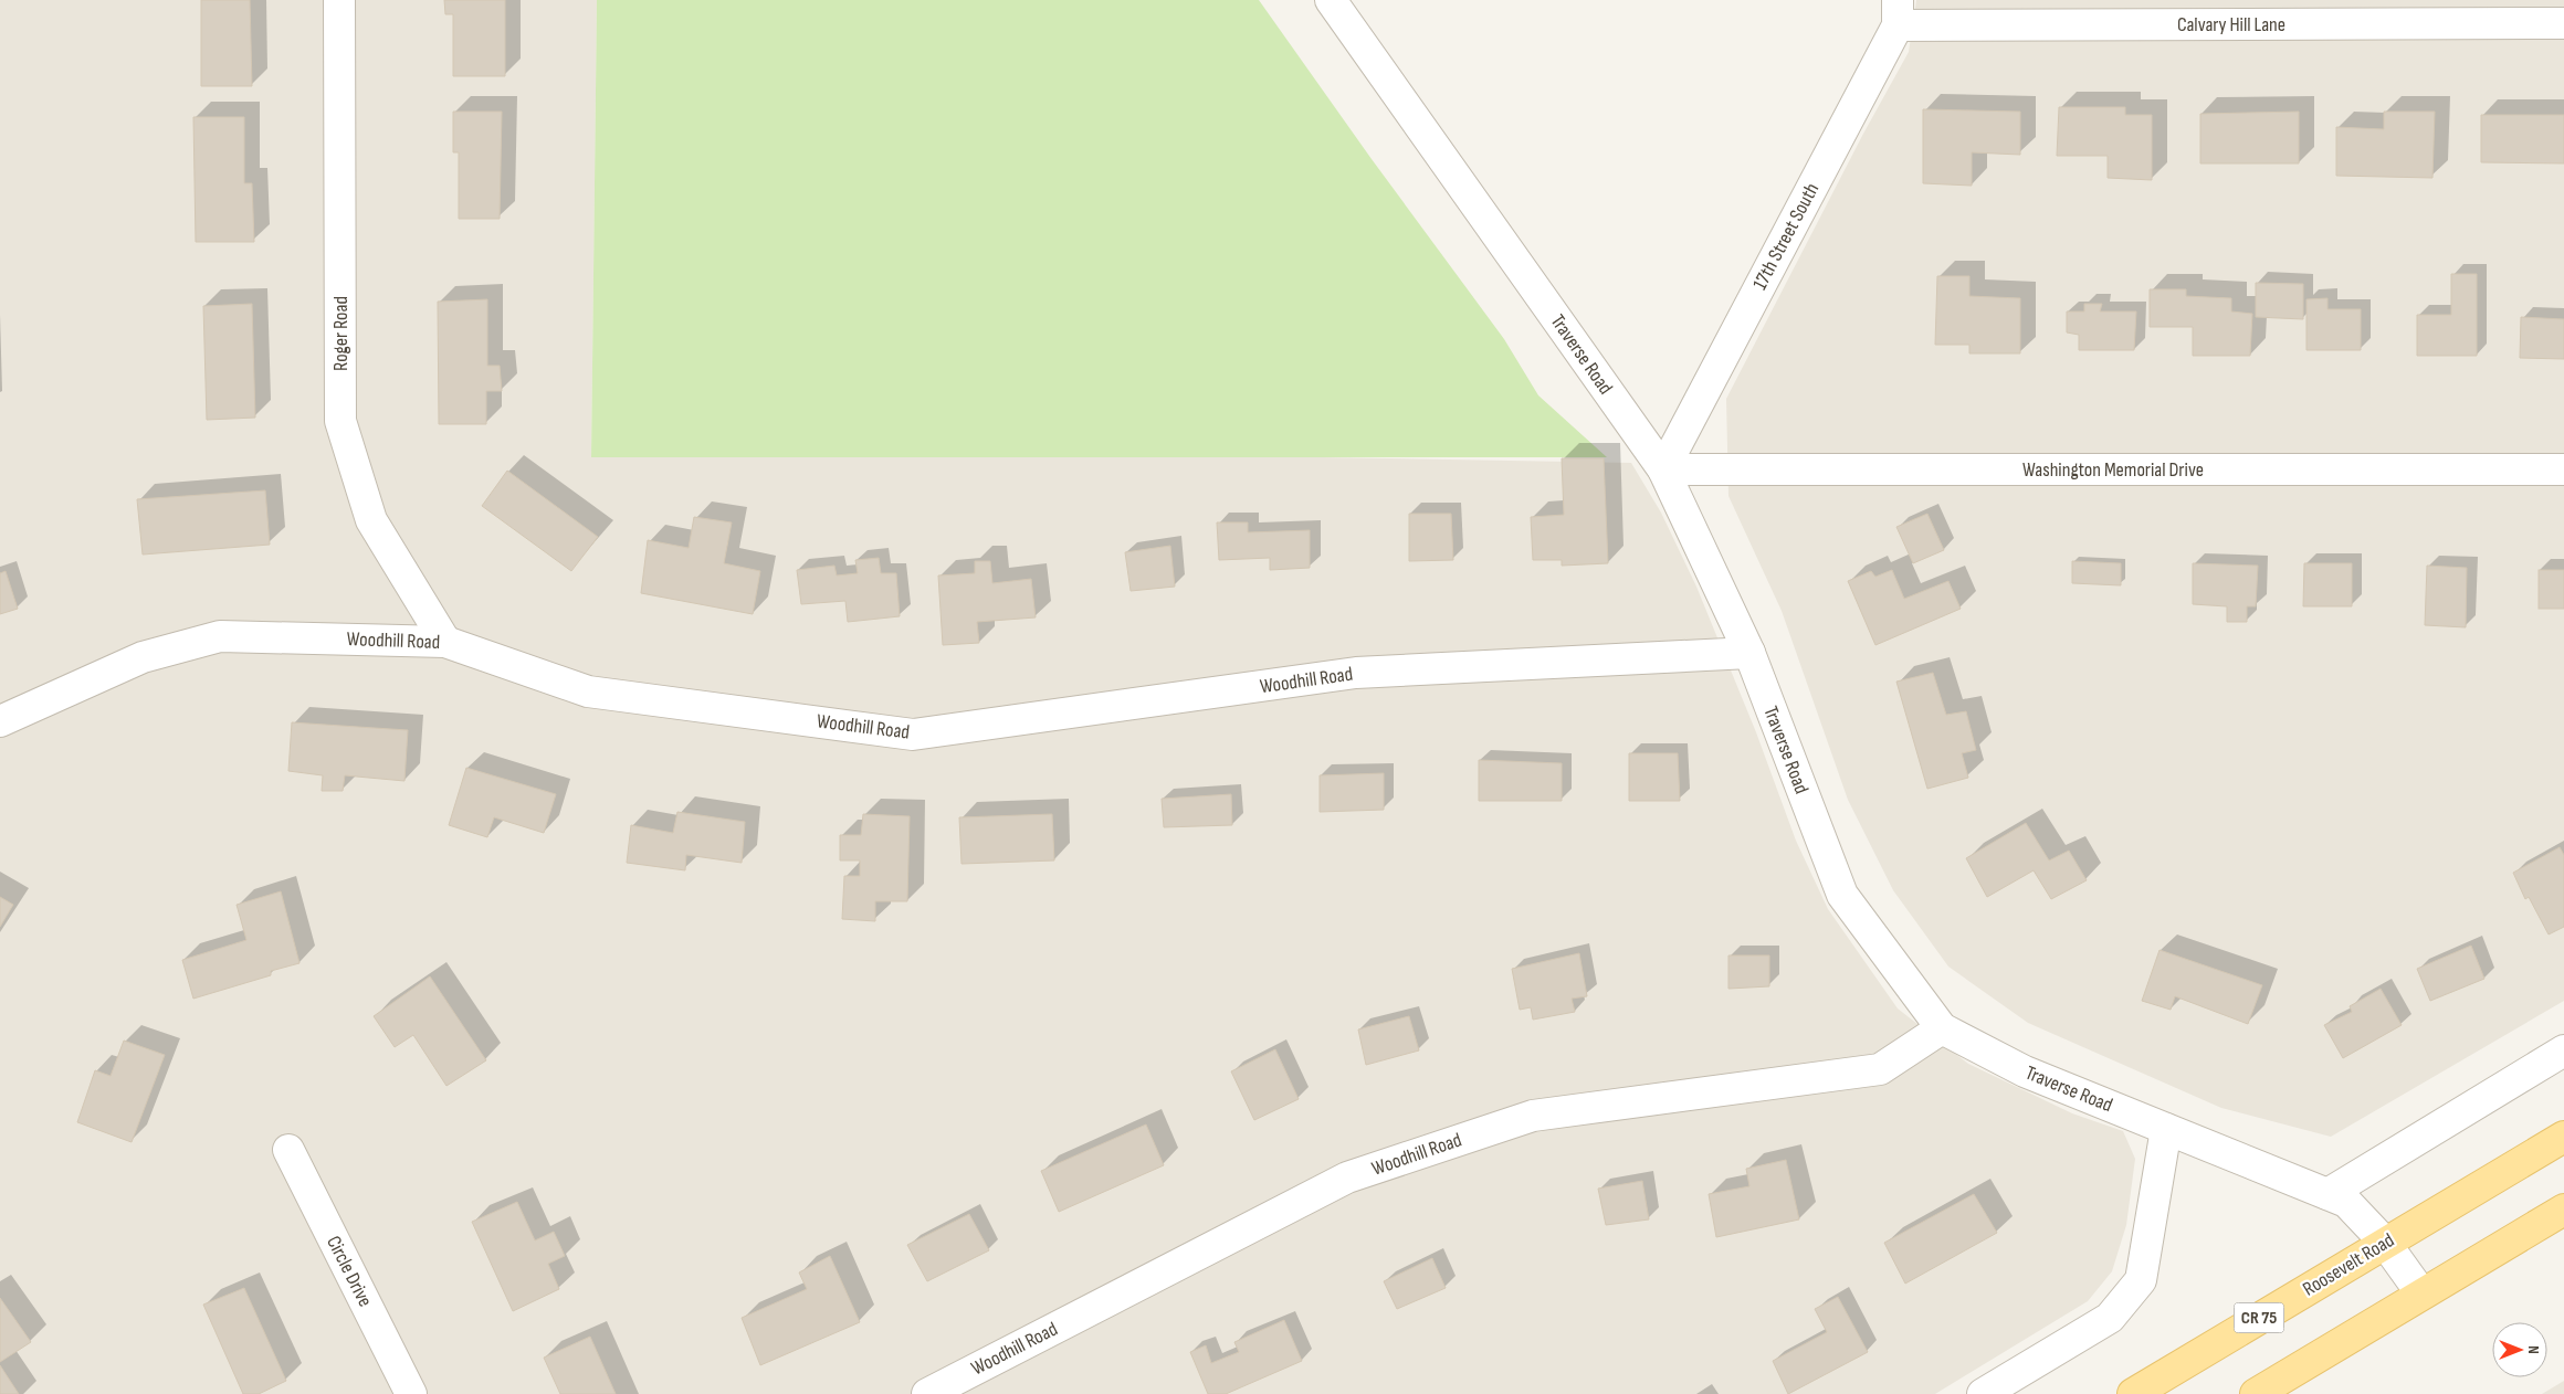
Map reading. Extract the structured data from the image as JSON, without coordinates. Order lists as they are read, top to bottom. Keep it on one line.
{"streets":{"main road":["Roosevelt Road","CR 75"],"street":["Calvary Hill Lane","17th Street South","Roger Road","Traverse Road","Washington Memorial Drive","Woodhill Road","Circle Drive"]},"crossings":[["Calvary Hill Lane","17th Street South"],["17th Street South","Traverse Road"],["17th Street South","Washington Memorial Drive"],["Roger Road","Woodhill Road"],["Traverse Road","Washington Memorial Drive"],["Traverse Road","Woodhill Road"],["Traverse Road","Roosevelt Road"]],"north":"right"}
